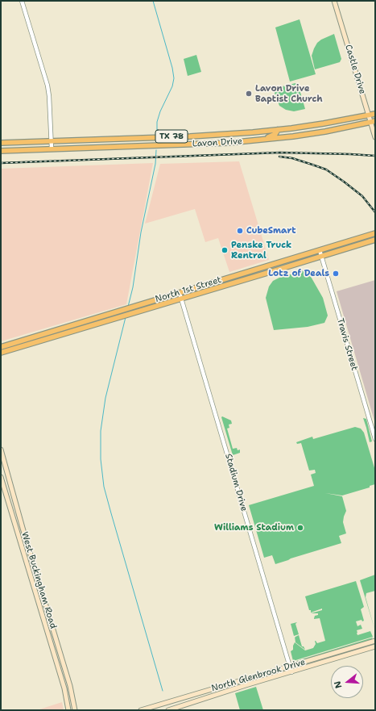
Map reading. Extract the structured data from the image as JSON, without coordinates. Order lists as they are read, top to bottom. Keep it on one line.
{"streets":{"main road":["Castle Drive","TX 78","Lavon Drive","North 1st Street","West Buckingham Road","North Glenbrook Drive"],"street":["Travis Street","Stadium Drive"]},"crossings":[["Castle Drive","Lavon Drive"],["North 1st Street","Travis Street"],["North 1st Street","Stadium Drive"],["Stadium Drive","North Glenbrook Drive"]],"places":["Lavon Drive Baptist Church","CubeSmart","Penske Truck Rentral","Lotz of Deals","Williams Stadium"],"north":"left"}
